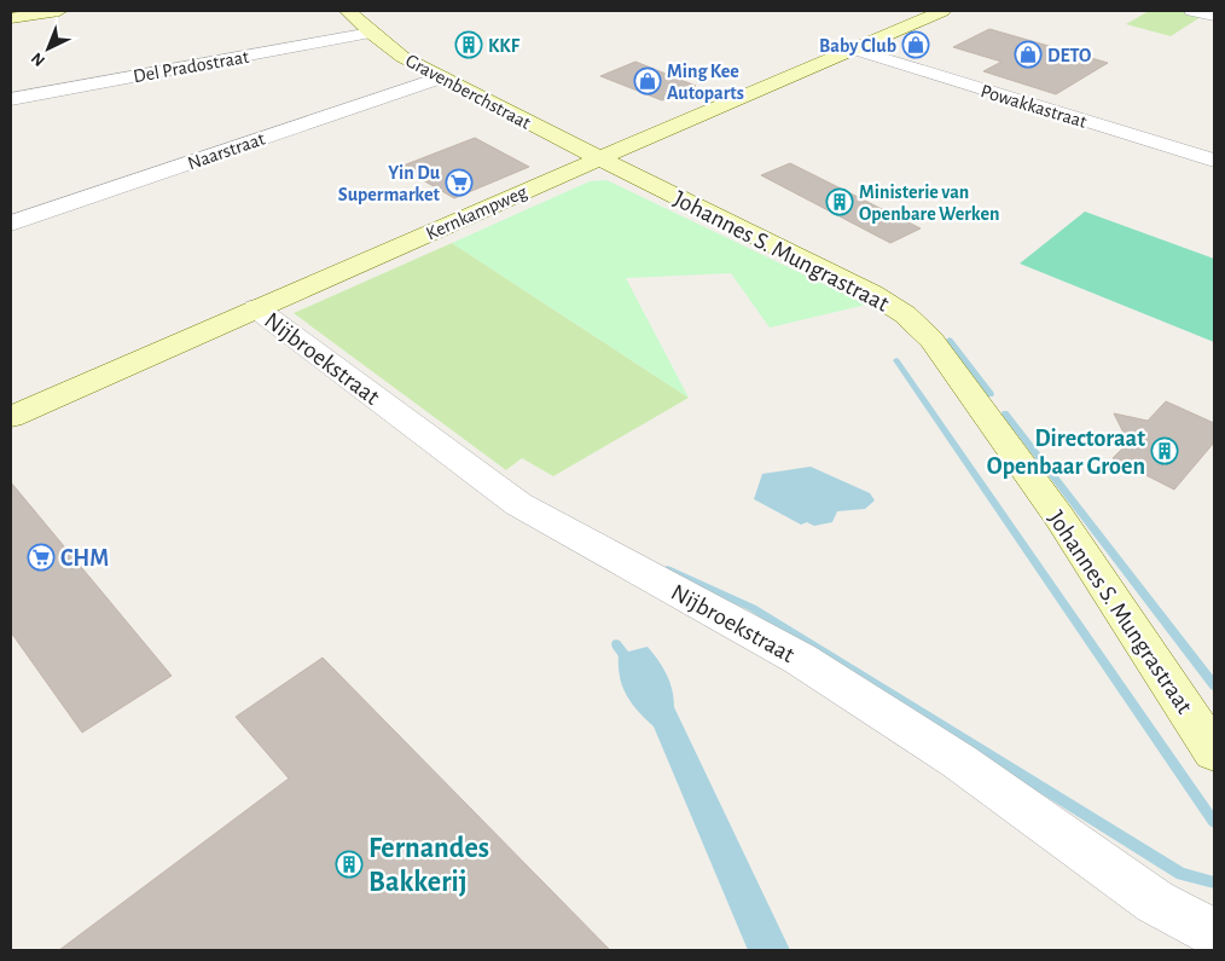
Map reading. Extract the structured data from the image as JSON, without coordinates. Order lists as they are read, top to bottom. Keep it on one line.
{"streets":{"street":["Del Pradostraat","Gravenberchstraat","Powakkastraat","Naarstraat","Kernkampweg","Johannes S. Mungrastraat","Nijbroekstraat"]},"crossings":[["Del Pradostraat","Gravenberchstraat"],["Gravenberchstraat","Naarstraat"],["Gravenberchstraat","Kernkampweg"],["Gravenberchstraat","Johannes S. Mungrastraat"],["Powakkastraat","Kernkampweg"],["Kernkampweg","Johannes S. Mungrastraat"],["Kernkampweg","Nijbroekstraat"]],"places":{"building":["KKF","Ministerie van Openbare Werken","Directoraat Openbaar Groen","Fernandes Bakkerij"],"shop":["Baby Club","DETO","Ming Kee Autoparts"],"supermarket":["Yin Du Supermarket","CHM"]},"north":"bottom left"}
